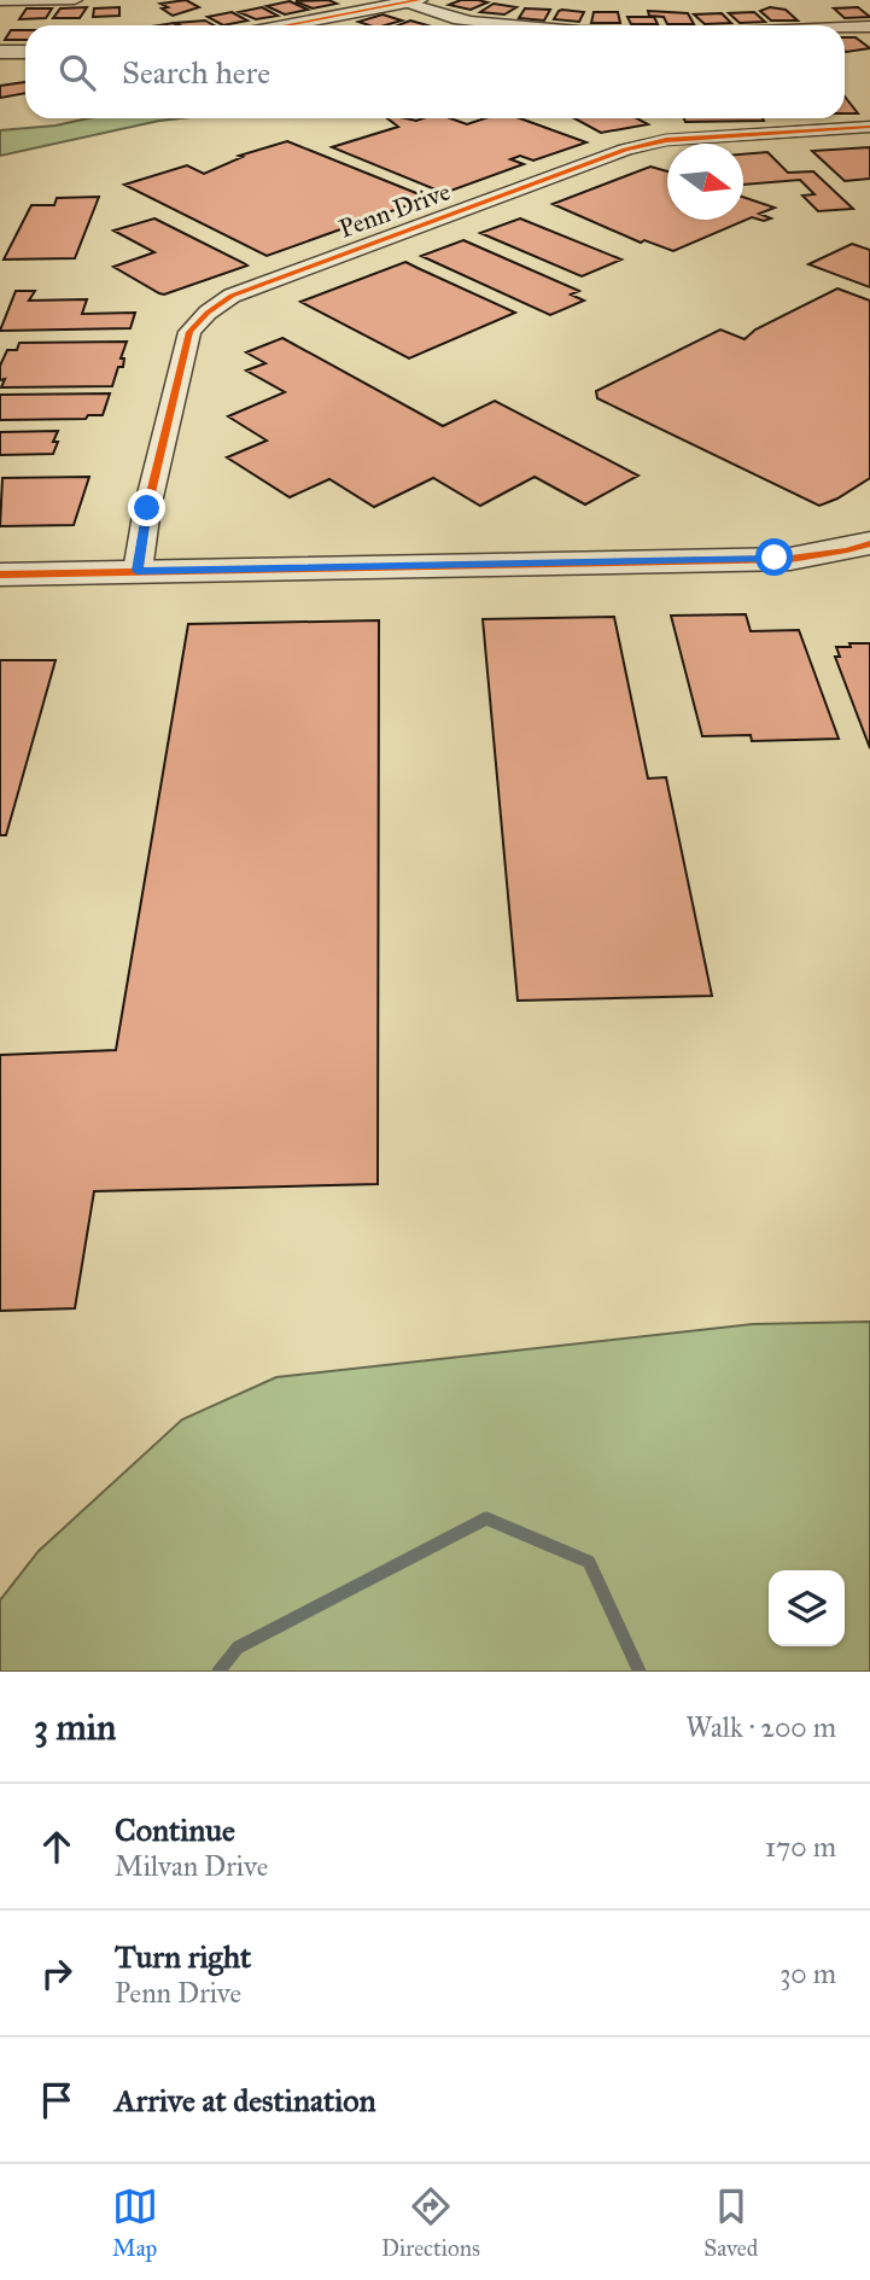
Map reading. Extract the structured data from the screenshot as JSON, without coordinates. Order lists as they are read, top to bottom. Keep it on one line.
{"streets":{"street":["Penn Drive"]},"north":"right","page":{"search":"Search here","heading":["3 min","Walk · 200 m"],"list":[["Continue","Milvan Drive","170 m"],["Turn right","Penn Drive","30 m"],"Arrive at destination"],"nav":["Map","Directions","Saved"]}}
